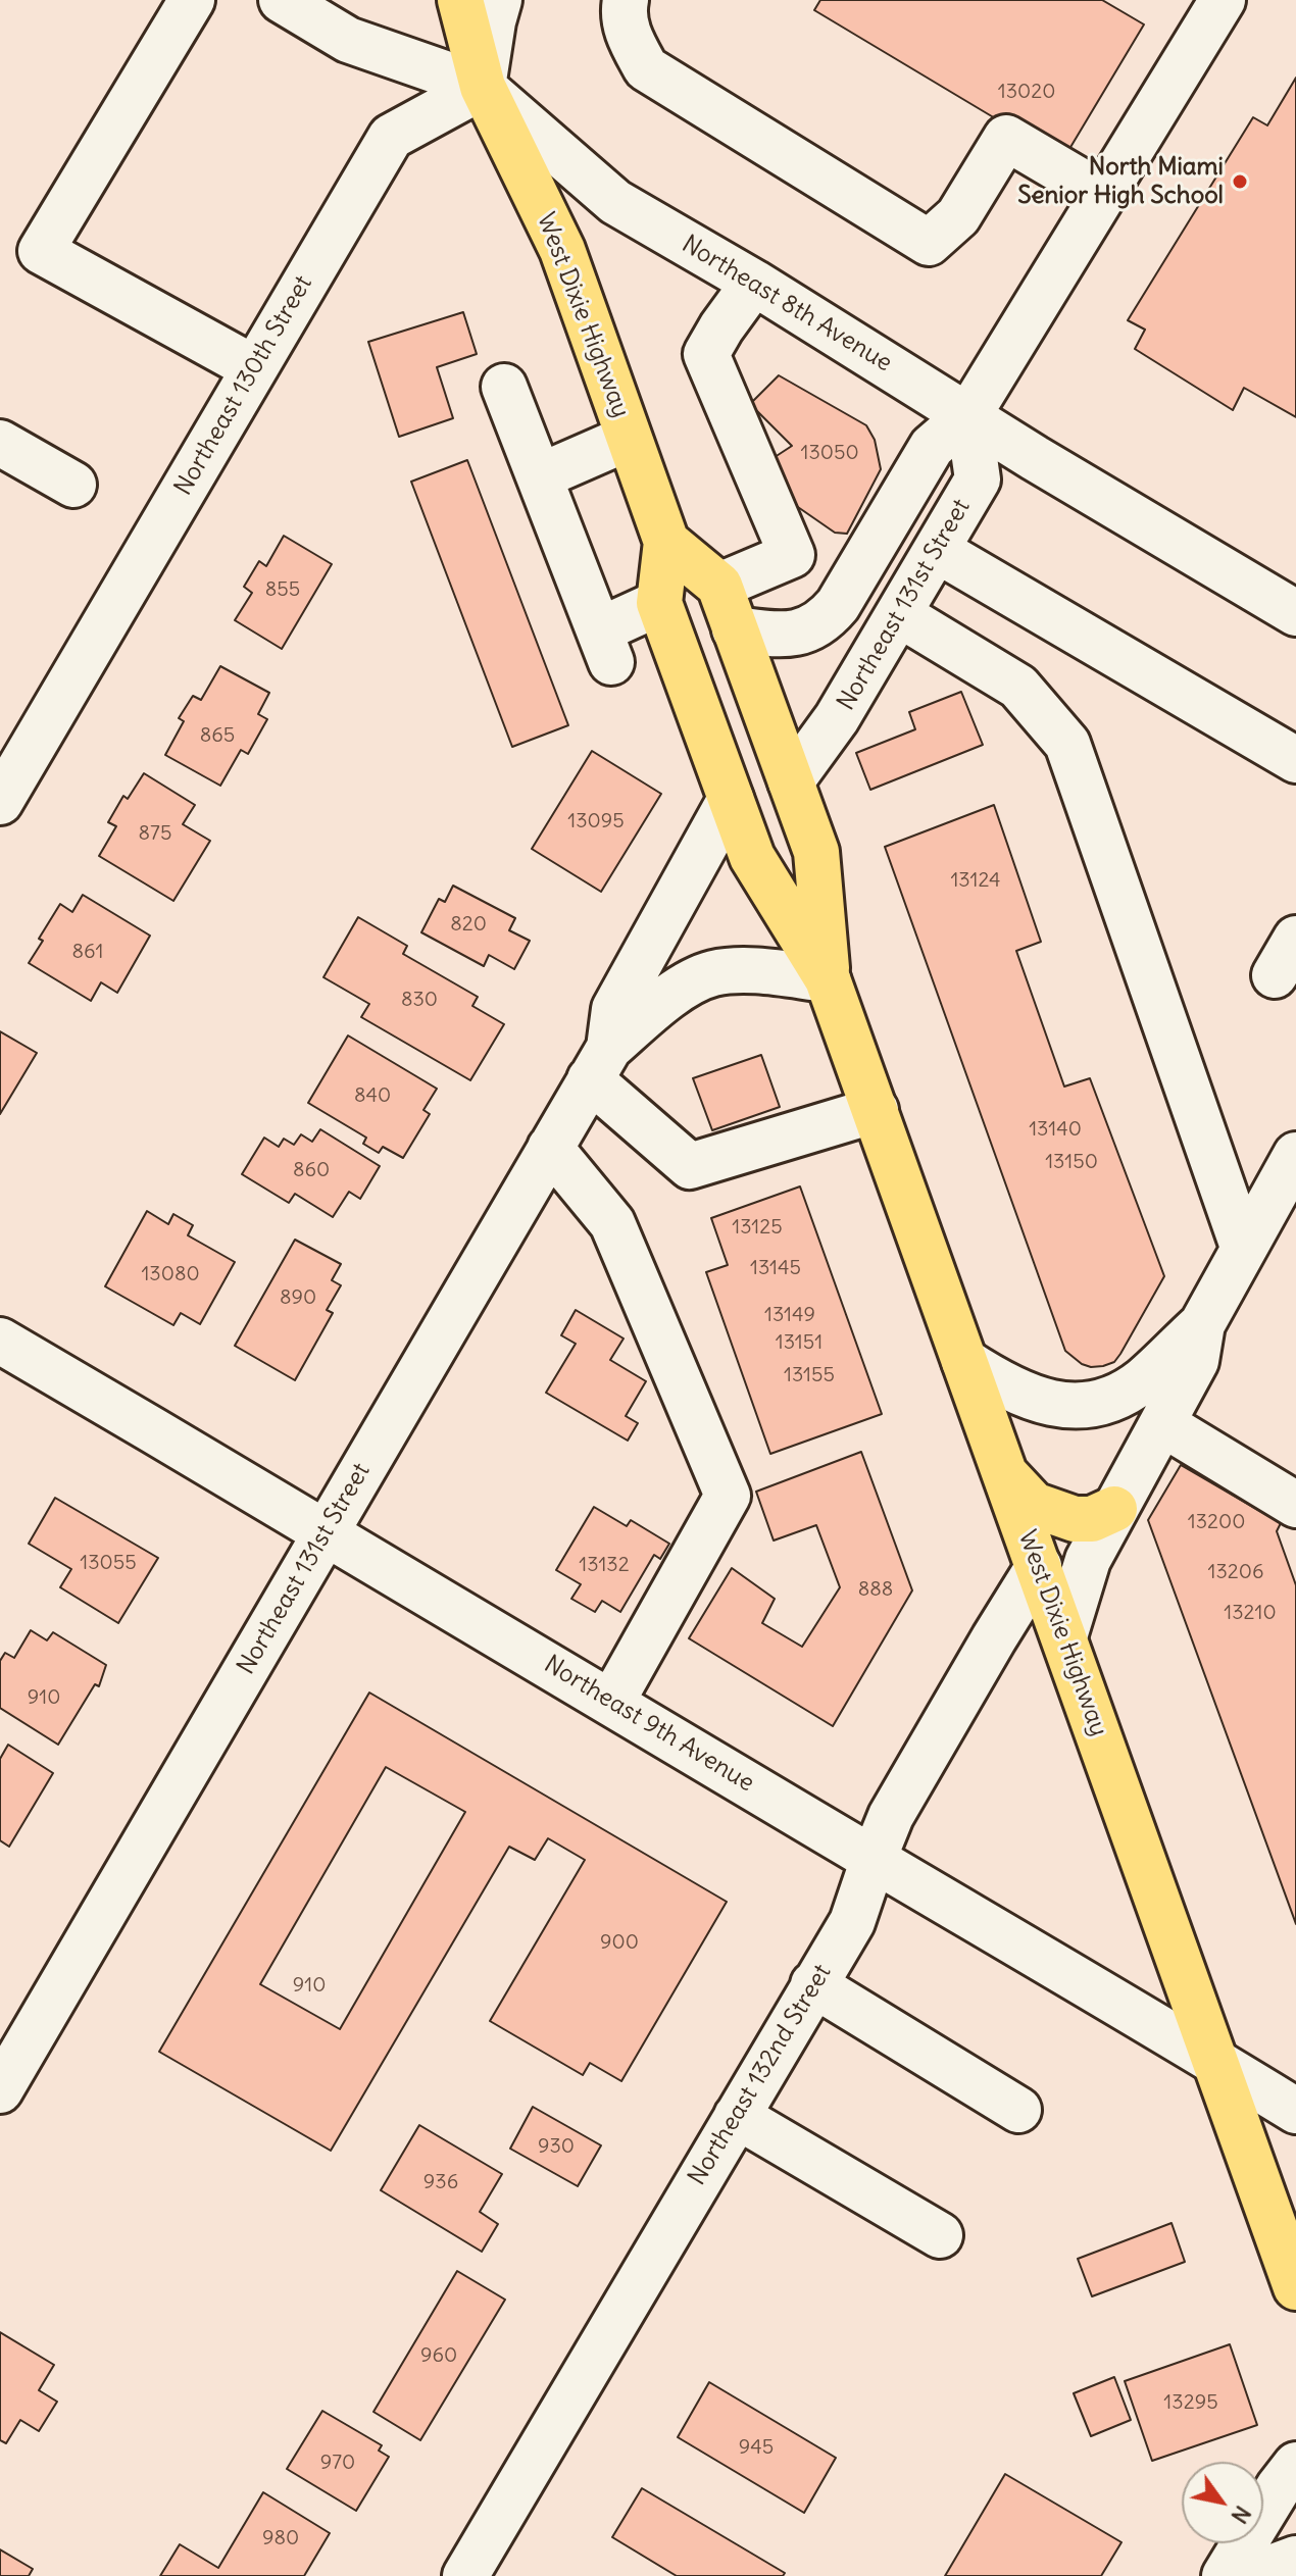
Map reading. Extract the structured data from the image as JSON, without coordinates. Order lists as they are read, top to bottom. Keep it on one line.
{"streets":{"main road":["West Dixie Highway"],"street":["Northeast 8th Avenue","Northeast 130th Street","Northeast 131st Street","Northeast 9th Avenue","Northeast 132nd Street"]},"crossings":[["Northeast 8th Avenue","West Dixie Highway"],["Northeast 8th Avenue","Northeast 130th Street"],["Northeast 8th Avenue","Northeast 131st Street"],["West Dixie Highway","Northeast 130th Street"],["West Dixie Highway","Northeast 131st Street"],["West Dixie Highway","Northeast 9th Avenue"],["West Dixie Highway","Northeast 132nd Street"],["Northeast 131st Street","Northeast 9th Avenue"],["Northeast 9th Avenue","Northeast 132nd Street"]],"places":["North Miami Senior High School"],"house_numbers":["13020","13050","855","865","13095","875","13124","820","861","830","840","13140","13150","860","13125","13145","13080","890","13149","13151","13155","13200","13055","13132","13206","888","13210","910","900","910","930","936","960","13295","945","970","980"],"north":"bottom right"}
